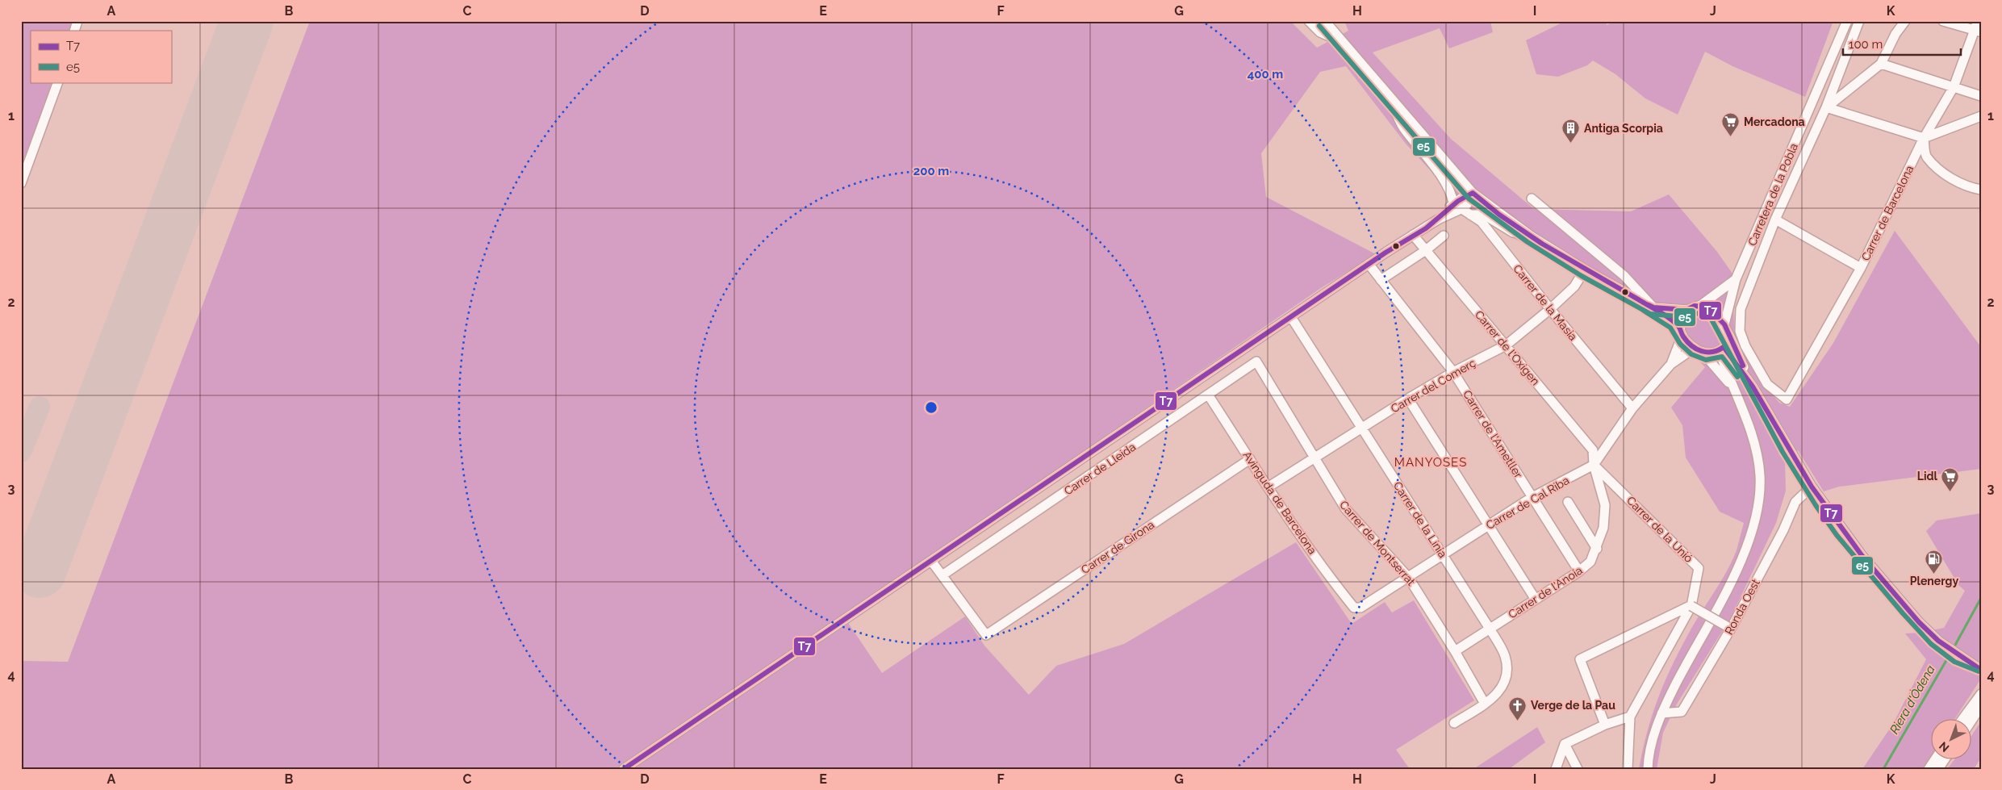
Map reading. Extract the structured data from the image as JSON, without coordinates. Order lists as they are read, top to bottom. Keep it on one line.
{"streets":{"street":["Carretera de la Pobla","Carrer de Barcelona","Carrer de la Masia","Carrer de l'Oxigen","Carrer del Comerç","Carrer de l'Ametller","Carrer de Lleida","Avinguda de Barcelona","Carrer de Cal Riba","Carrer de la Línia","Carrer de la Unió","Carrer de Montserrat","Carrer de Girona","Carrer de l'Anoia","Ronda Oest"]},"crossings":[["Carretera de la Pobla","Carrer de Cal Riba"],["Carrer de la Masia","Carrer del Comerç"],["Carrer de la Masia","Carrer de Cal Riba"],["Carrer de l'Oxigen","Carrer del Comerç"],["Carrer de l'Oxigen","Carrer de Cal Riba"],["Carrer de l'Oxigen","Carrer de la Unió"],["Carrer de l'Oxigen","Carrer de l'Anoia"],["Carrer del Comerç","Carrer de l'Ametller"],["Carrer del Comerç","Avinguda de Barcelona"],["Carrer del Comerç","Carrer de la Línia"],["Carrer del Comerç","Carrer de Montserrat"],["Carrer de l'Ametller","Carrer de Cal Riba"],["Carrer de l'Ametller","Carrer de l'Anoia"],["Carrer de Lleida","Avinguda de Barcelona"],["Carrer de Lleida","Carrer de Montserrat"],["Carrer de Lleida","Carrer de Girona"],["Avinguda de Barcelona","Carrer de Cal Riba"],["Avinguda de Barcelona","Carrer de Girona"],["Carrer de Cal Riba","Carrer de la Línia"],["Carrer de Cal Riba","Carrer de la Unió"],["Carrer de Cal Riba","Carrer de Montserrat"],["Carrer de Cal Riba","Carrer de l'Anoia"],["Carrer de la Línia","Carrer de Montserrat"],["Carrer de la Línia","Carrer de l'Anoia"],["Carrer de la Unió","Carrer de l'Anoia"],["Carrer de Montserrat","Carrer de l'Anoia"]],"districts":["MANYOSES"],"water":["Riera d'Òdena"],"places":{"supermarket":["Mercadona","Lidl"],"building":["Antiga Scorpia"],"fuel station":["Plenergy"],"church":["Verge de la Pau"]},"lines":["transit line e5","transit line T7"],"legend":["T7","e5"],"scale_bar":"100 m","north":"bottom left","grid":{"columns":["A","B","C","D","E","F","G","H","I","J","K"],"rows":["1","2","3","4"]},"rings":["400 m","200 m"]}
